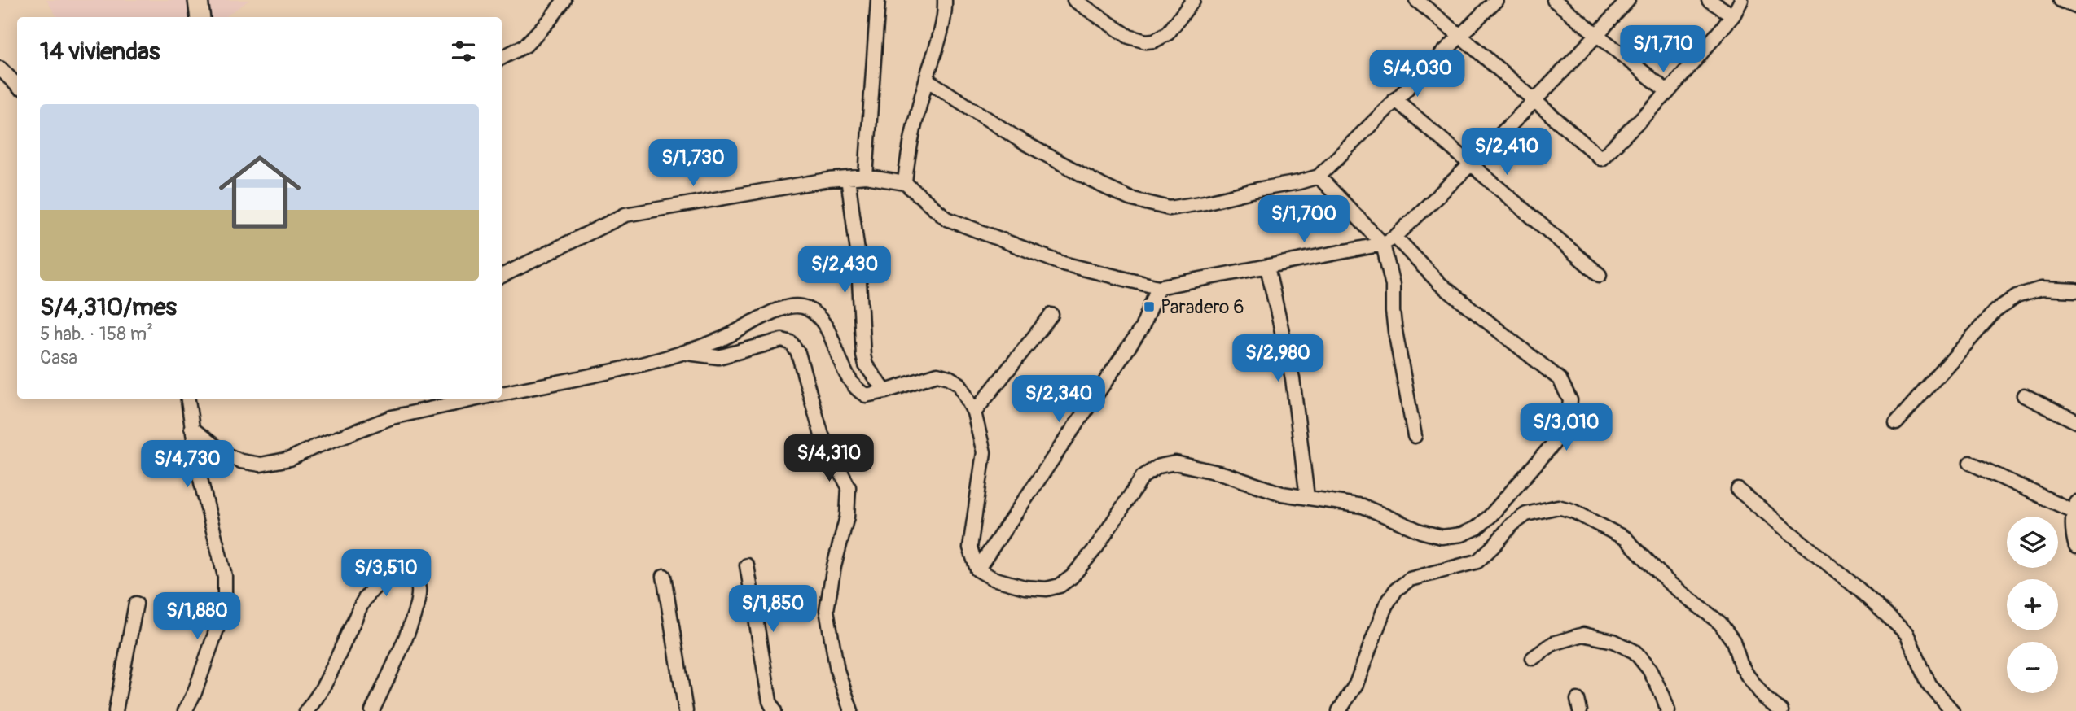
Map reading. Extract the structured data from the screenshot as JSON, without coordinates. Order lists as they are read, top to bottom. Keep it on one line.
{"places":{"transit":["Paradero 6"]},"page":{"heading":"14 viviendas","price":["S/1,710","S/4,030","S/2,410","S/1,730","S/1,700","S/2,430","S/2,980","S/2,340","S/3,010","S/4,310","S/4,730","S/3,510","S/1,850","S/1,880"],"list":[{"name":"S/4,310/mes","note":"5 hab. · 158 m² · Casa"}],"map_buttons":["+","−"]}}
